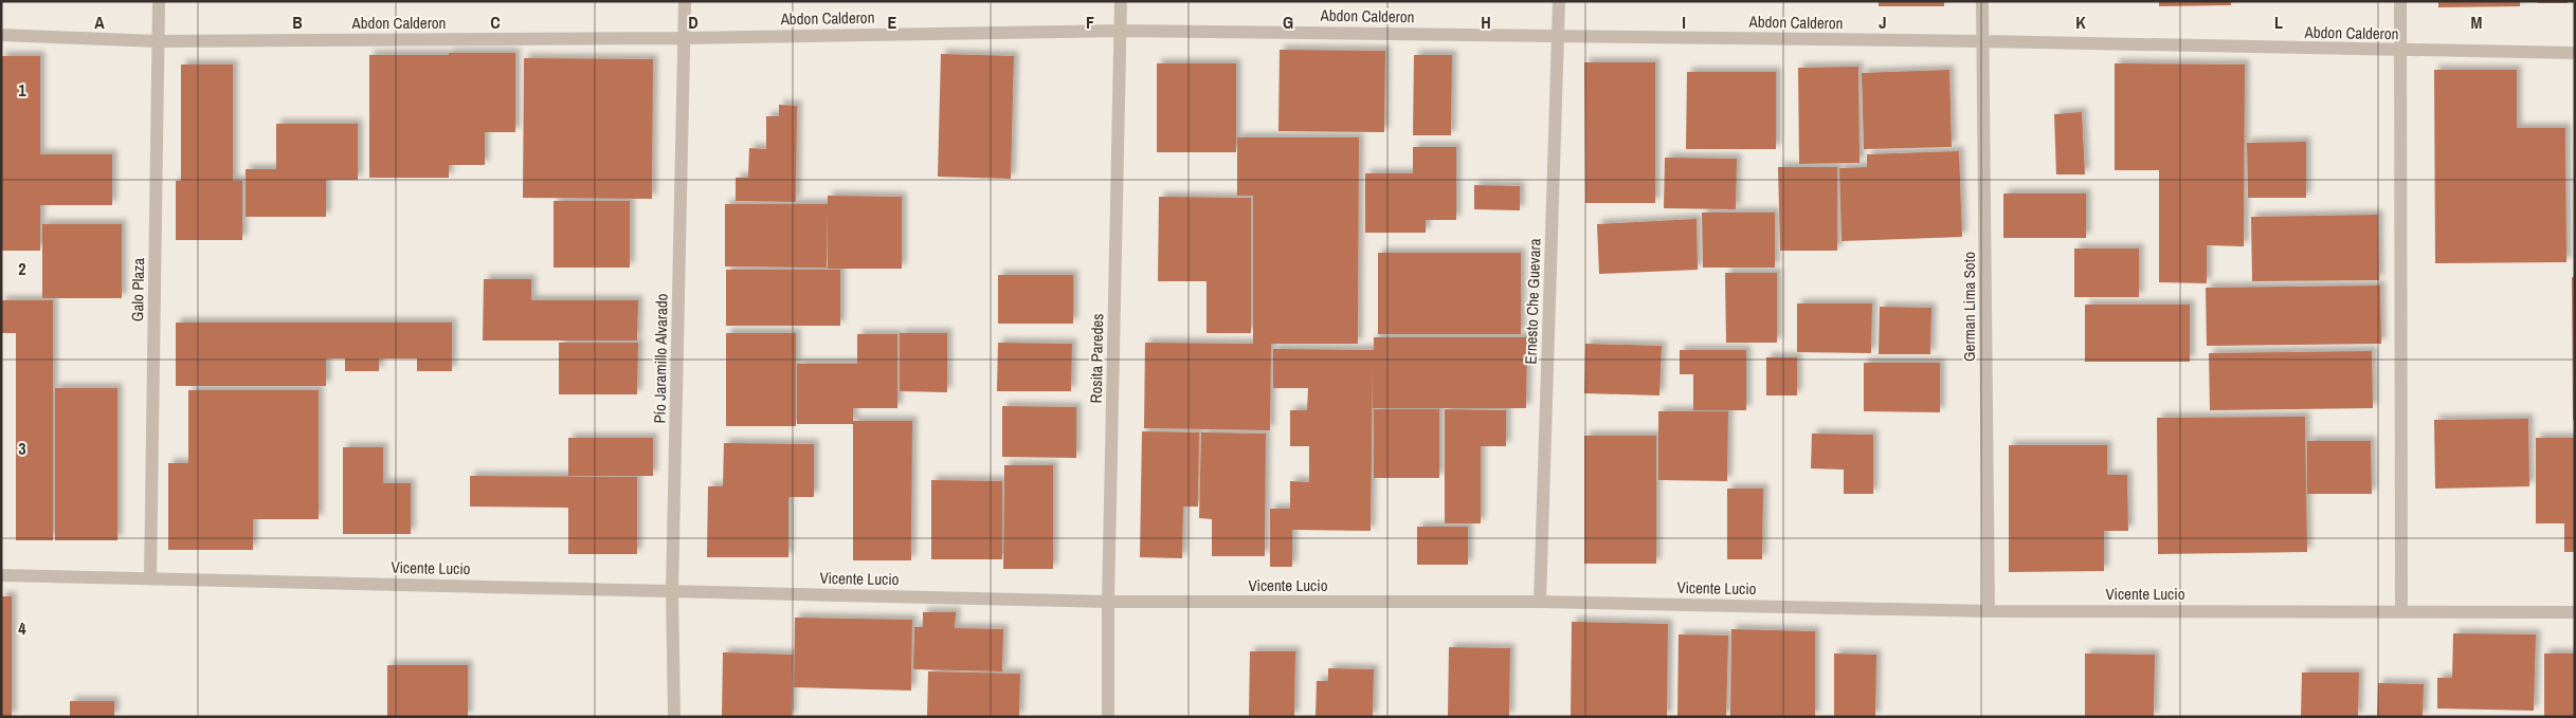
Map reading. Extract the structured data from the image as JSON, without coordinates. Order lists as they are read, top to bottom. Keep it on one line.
{"streets":{"street":["Abdon Calderon","Galo Plaza","Ernesto Che Guevara","German Lima Soto","Pío Jaramillo Alvarado","Rosita Paredes","Vicente Lucio"]},"crossings":[["Abdon Calderon","Galo Plaza"],["Abdon Calderon","Ernesto Che Guevara"],["Abdon Calderon","German Lima Soto"],["Abdon Calderon","Pío Jaramillo Alvarado"],["Abdon Calderon","Rosita Paredes"],["Galo Plaza","Vicente Lucio"],["Ernesto Che Guevara","Vicente Lucio"],["German Lima Soto","Vicente Lucio"],["Pío Jaramillo Alvarado","Vicente Lucio"],["Rosita Paredes","Vicente Lucio"]],"grid":{"columns":["A","B","C","D","E","F","G","H","I","J","K","L","M"],"rows":["1","2","3","4"]}}
